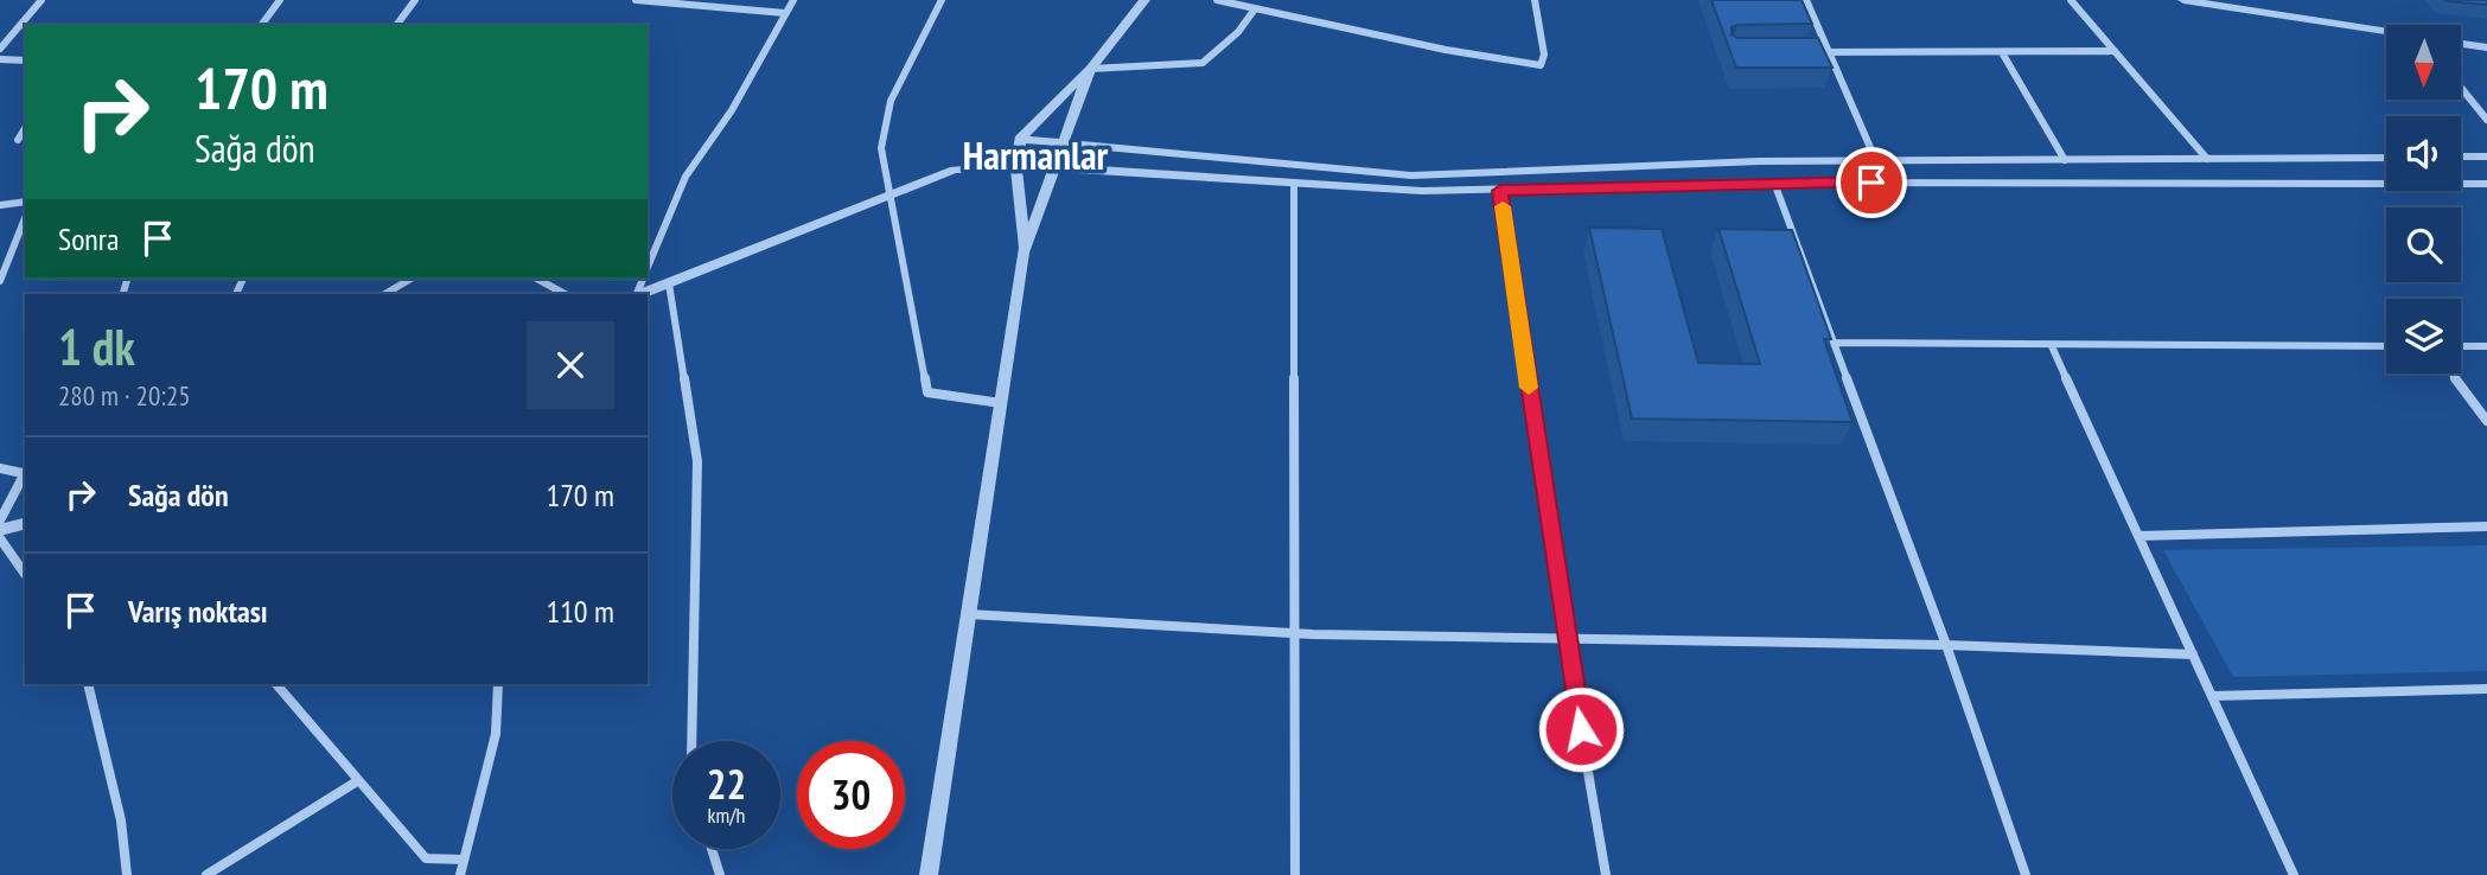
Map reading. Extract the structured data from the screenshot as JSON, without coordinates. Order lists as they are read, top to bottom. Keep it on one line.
{"districts":["Harmanlar"],"north":"bottom","page":{"turn":["170 m","Sağa dön"],"then":"Sonra","heading":["1 dk","280 m · 20:25"],"list":[{"name":"Sağa dön","value":"170 m"},{"name":"Varış noktası","value":"110 m"}],"speed":"22 km/h","limit":"30"}}
